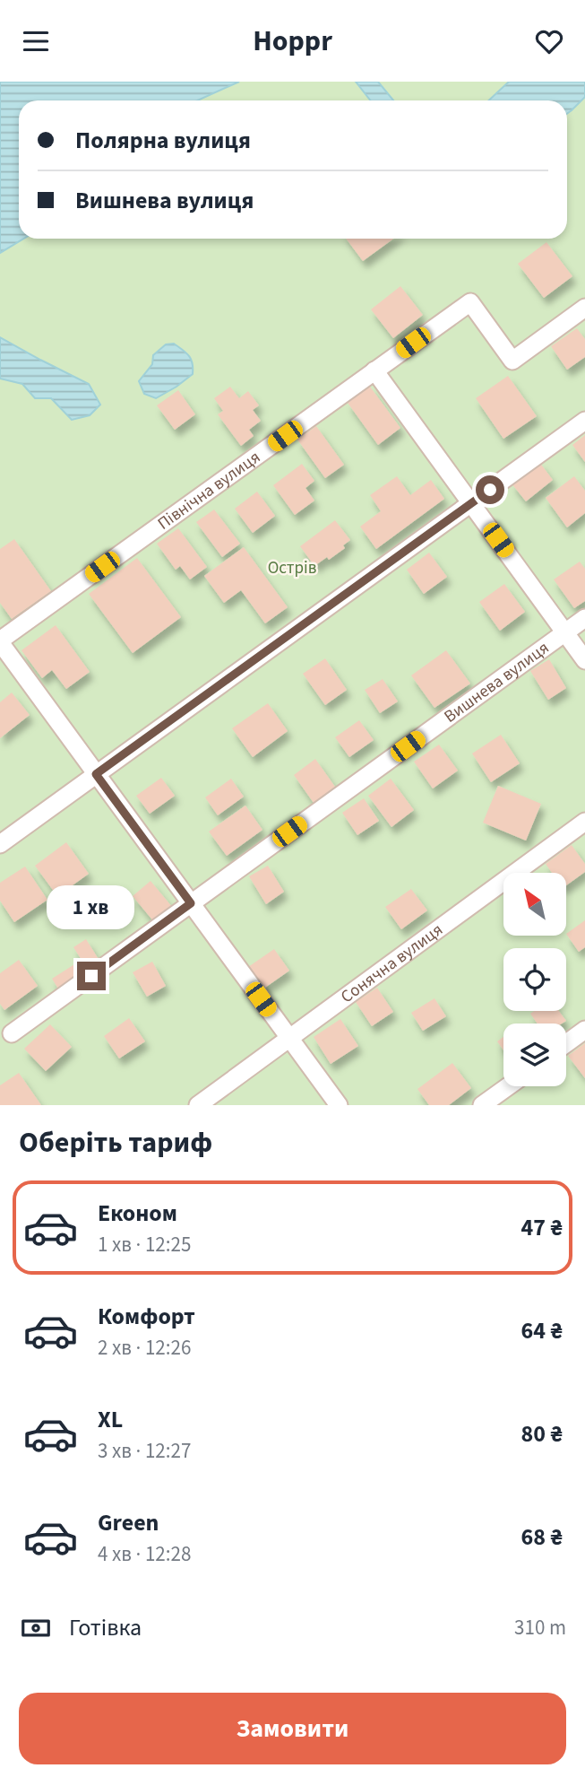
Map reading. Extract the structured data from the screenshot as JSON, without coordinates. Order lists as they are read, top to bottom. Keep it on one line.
{"streets":{"street":["Північна вулиця","Вишнева вулиця","Сонячна вулиця"]},"parks":["Острів"],"north":"top left","page":{"header":"Hoppr","banner":["Полярна вулиця","Вишнева вулиця"],"bubble":"1 хв","heading":"Оберіть тариф","list":[{"name":"Економ","note":"1 хв · 12:25","value":"47 ₴"},{"name":"Комфорт","note":"2 хв · 12:26","value":"64 ₴"},{"name":"XL","note":"3 хв · 12:27","value":"80 ₴"},{"name":"Green","note":"4 хв · 12:28","value":"68 ₴"}],"pay":["Готівка","310 m"],"buttons":"Замовити"}}
